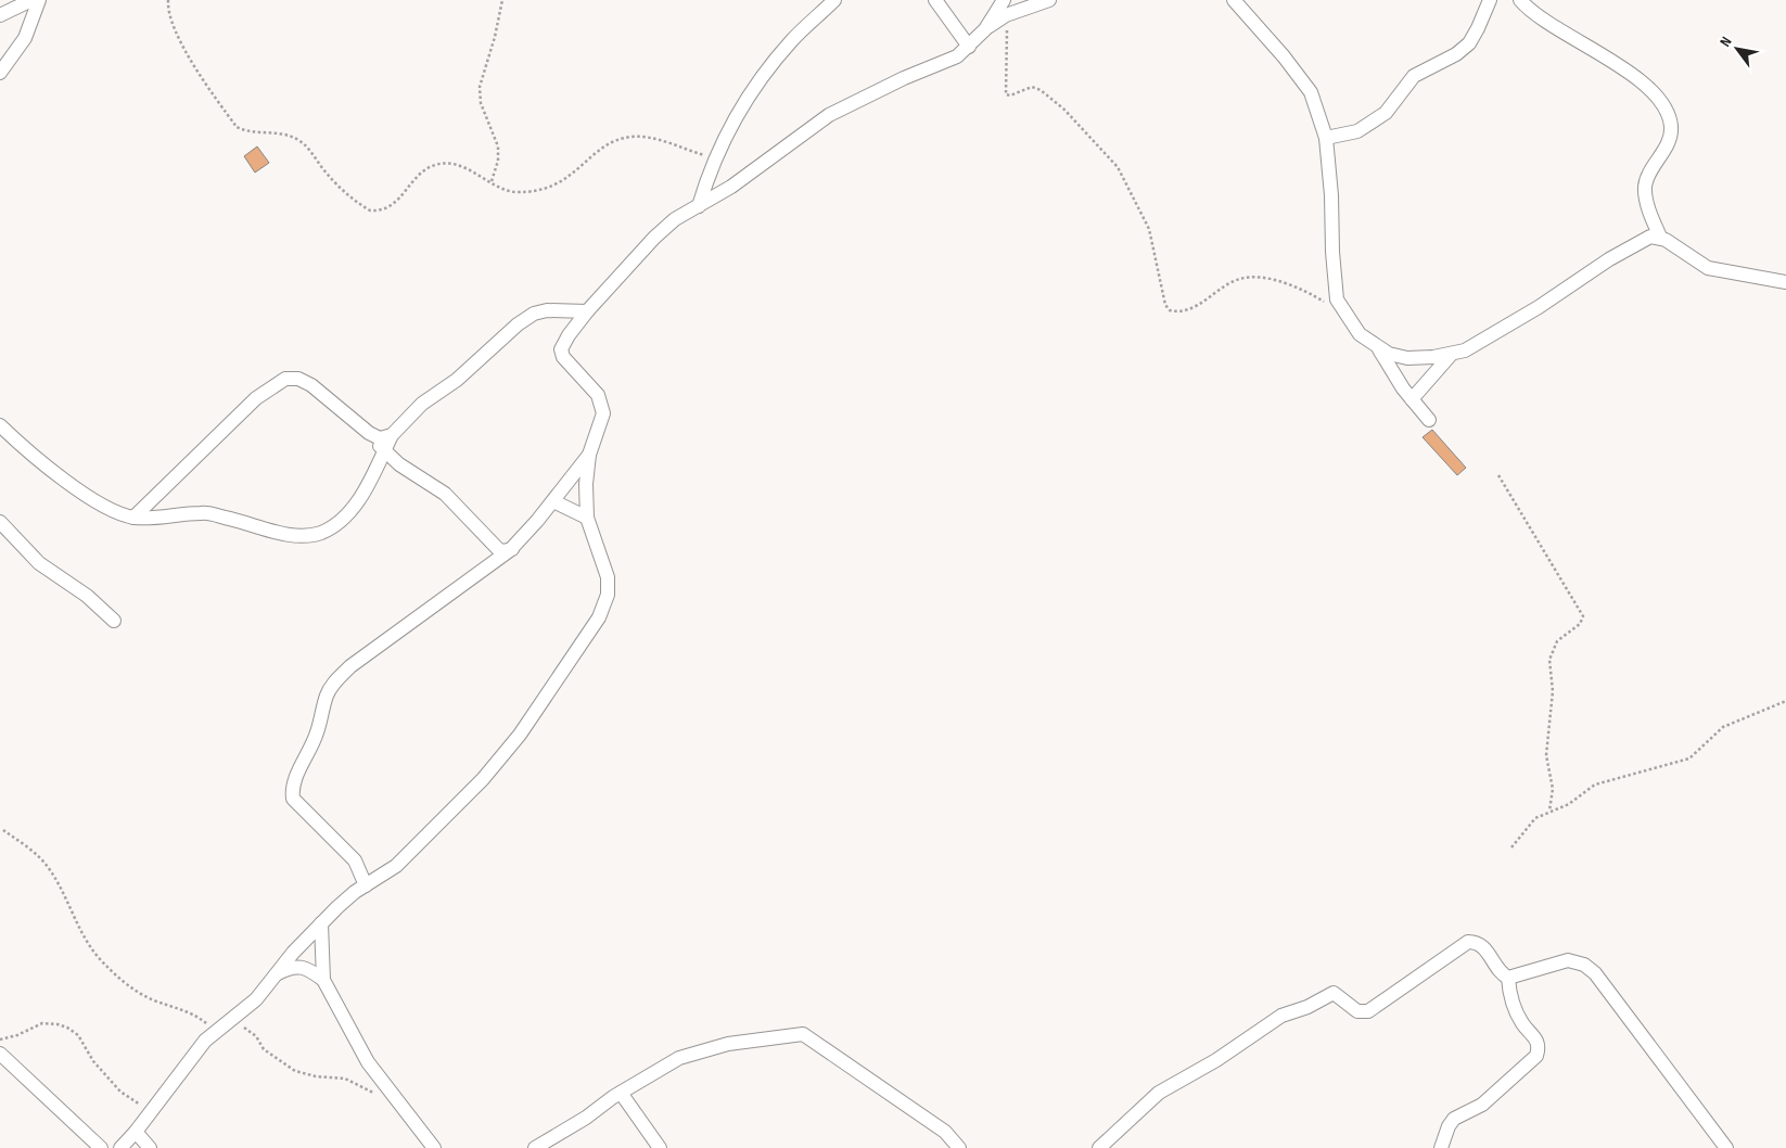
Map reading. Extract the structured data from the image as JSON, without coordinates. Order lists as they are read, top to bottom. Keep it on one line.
{"north":"top left"}
